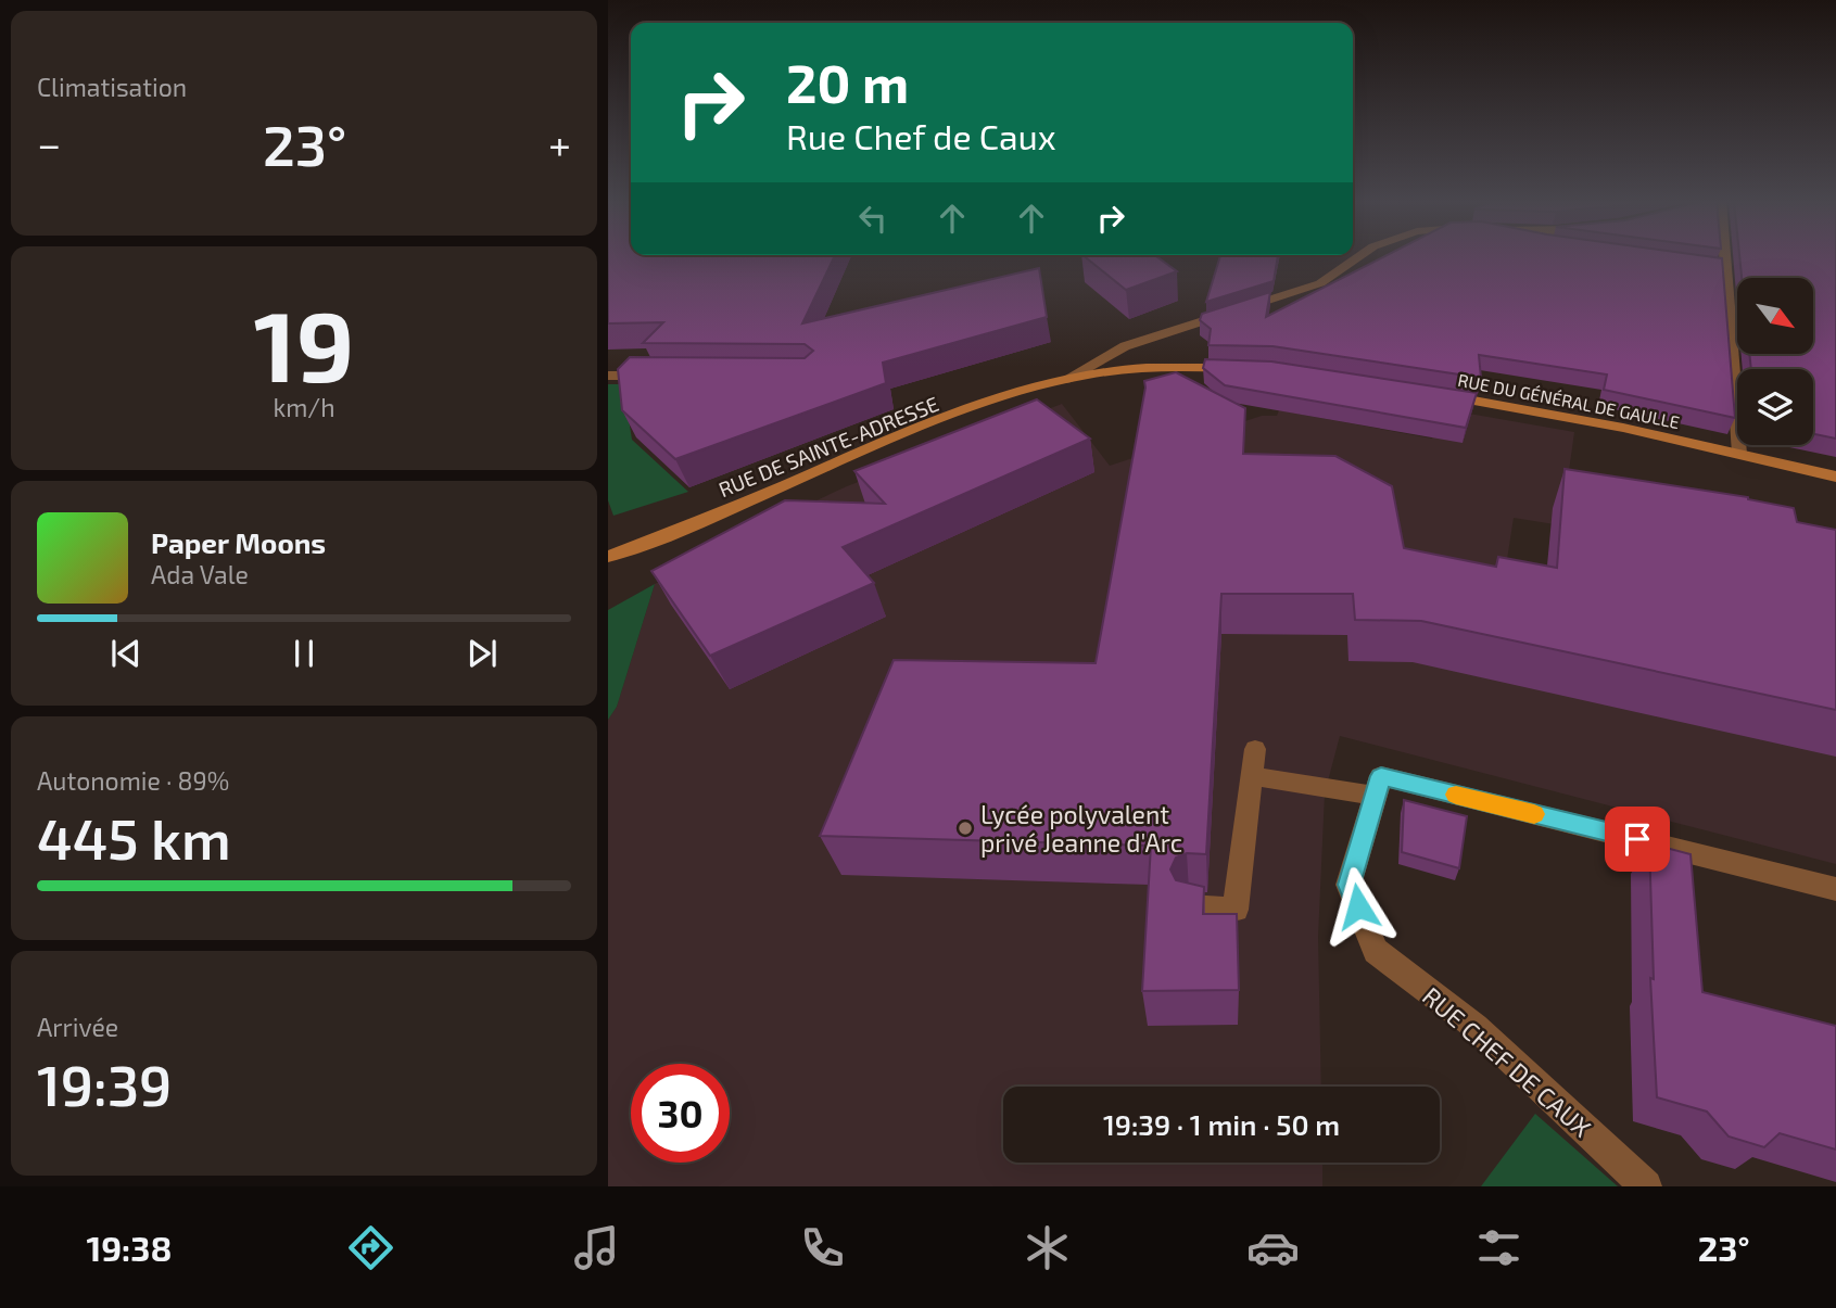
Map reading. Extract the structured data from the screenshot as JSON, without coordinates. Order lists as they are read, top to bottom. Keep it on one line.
{"streets":{"main road":["RUE DU GÉNÉRAL DE GAULLE","RUE DE SAINTE-ADRESSE"],"street":["RUE CHEF DE CAUX"]},"places":["Lycée polyvalent privé Jeanne d'Arc"],"north":"bottom right","page":{"tile":["Climatisation",["19","km/h"],["Autonomie · 89%","445 km"],["Arrivée","19:39"]],"turn":["20 m","Rue Chef de Caux"],"heat":["−","23°","+"],"song":["Paper Moons","Ada Vale"],"limit":"30","trip":"19:39 · 1 min · 50 m","tabs":["19:38","23°"]}}
